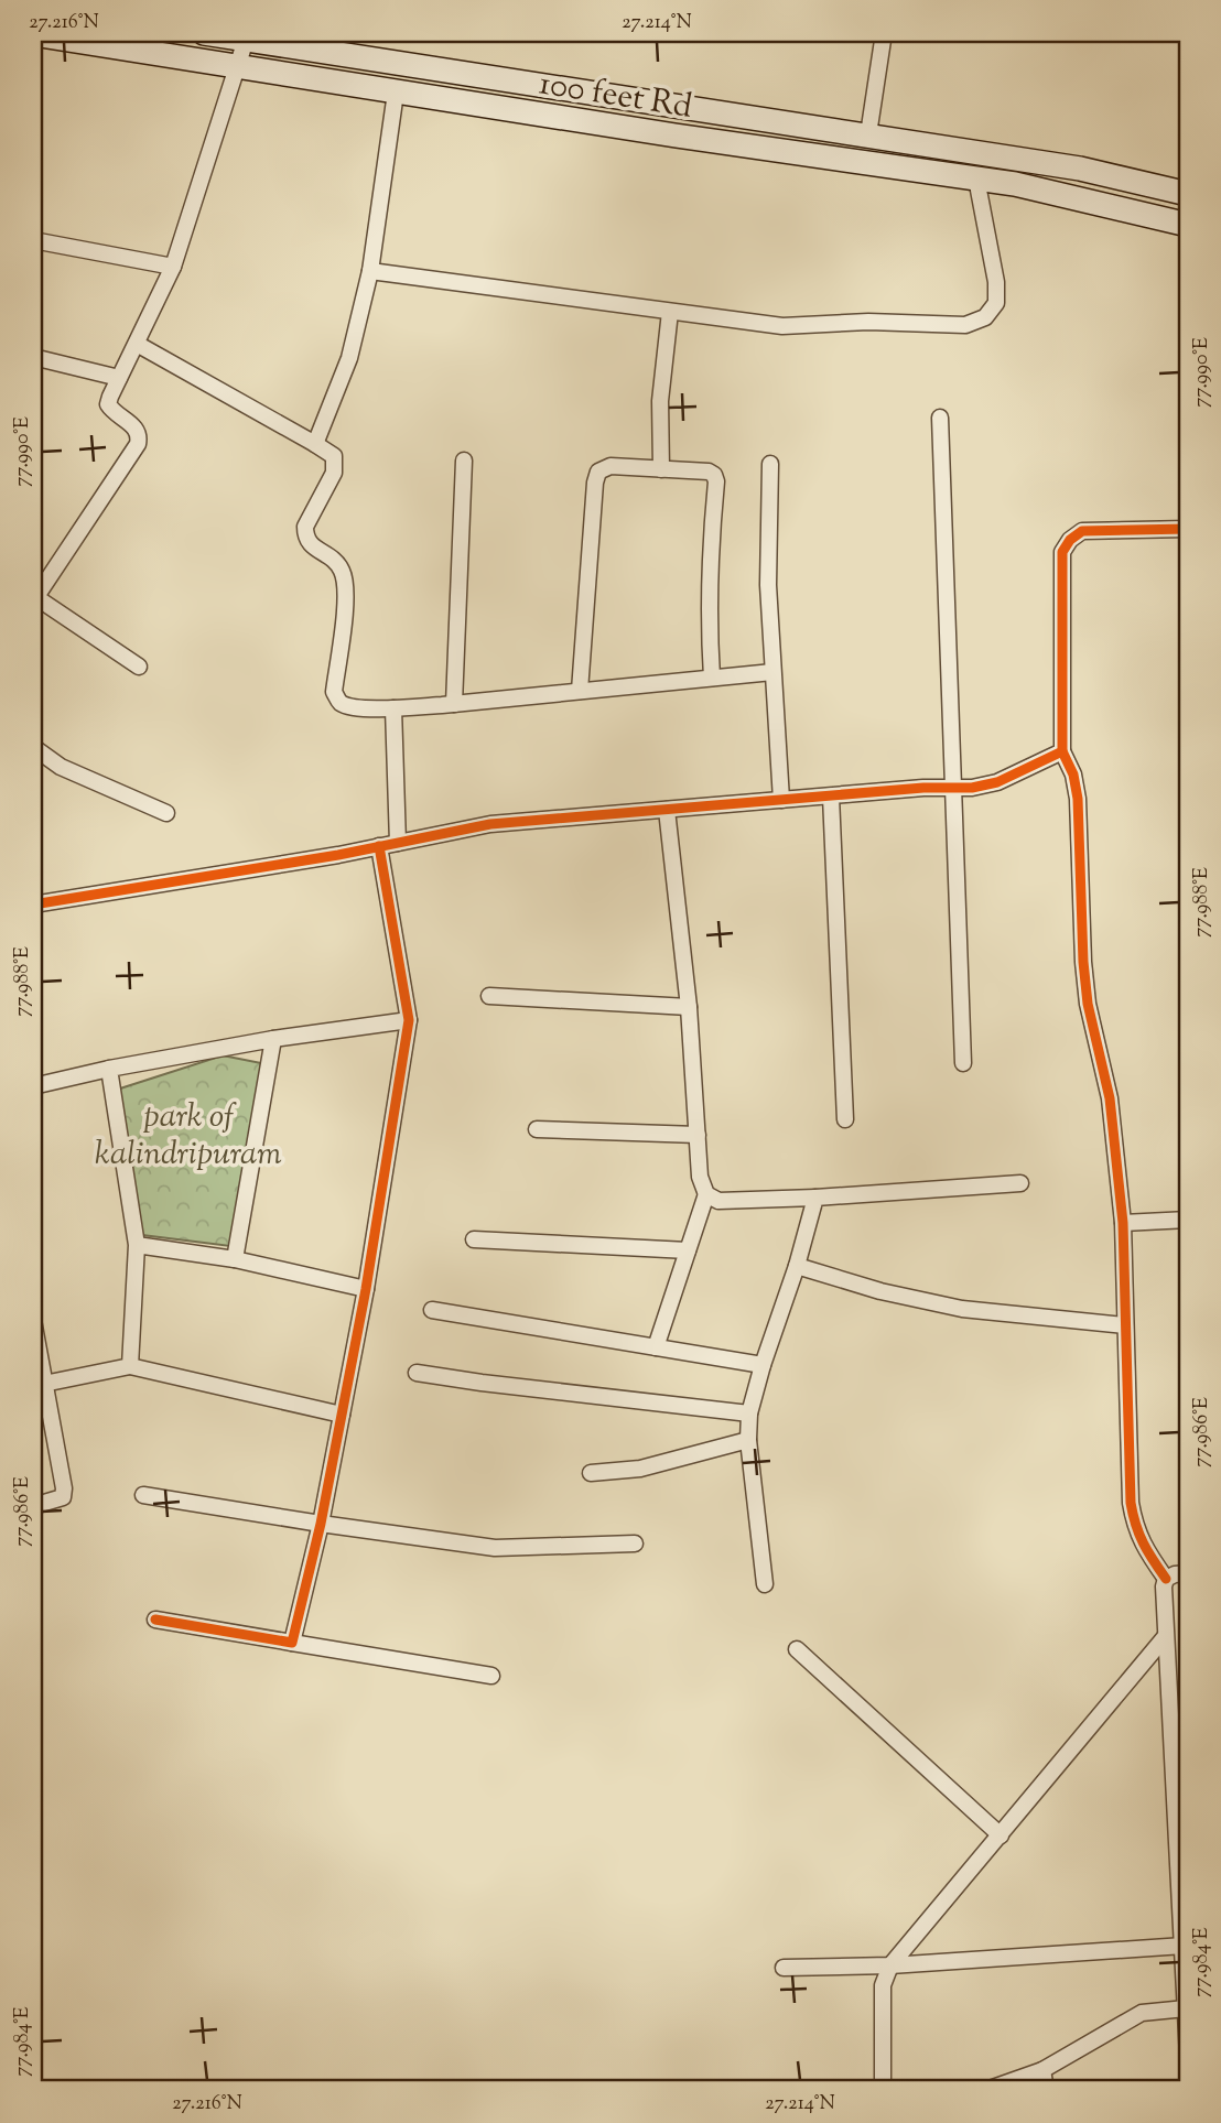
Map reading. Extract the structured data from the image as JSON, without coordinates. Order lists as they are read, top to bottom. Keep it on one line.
{"streets":{"main road":["100 feet Rd"]},"parks":["park of kalindripuram"],"coordinates":["27.216°N","27.214°N","77.990°E","77.988°E","77.986°E","77.984°E"]}
